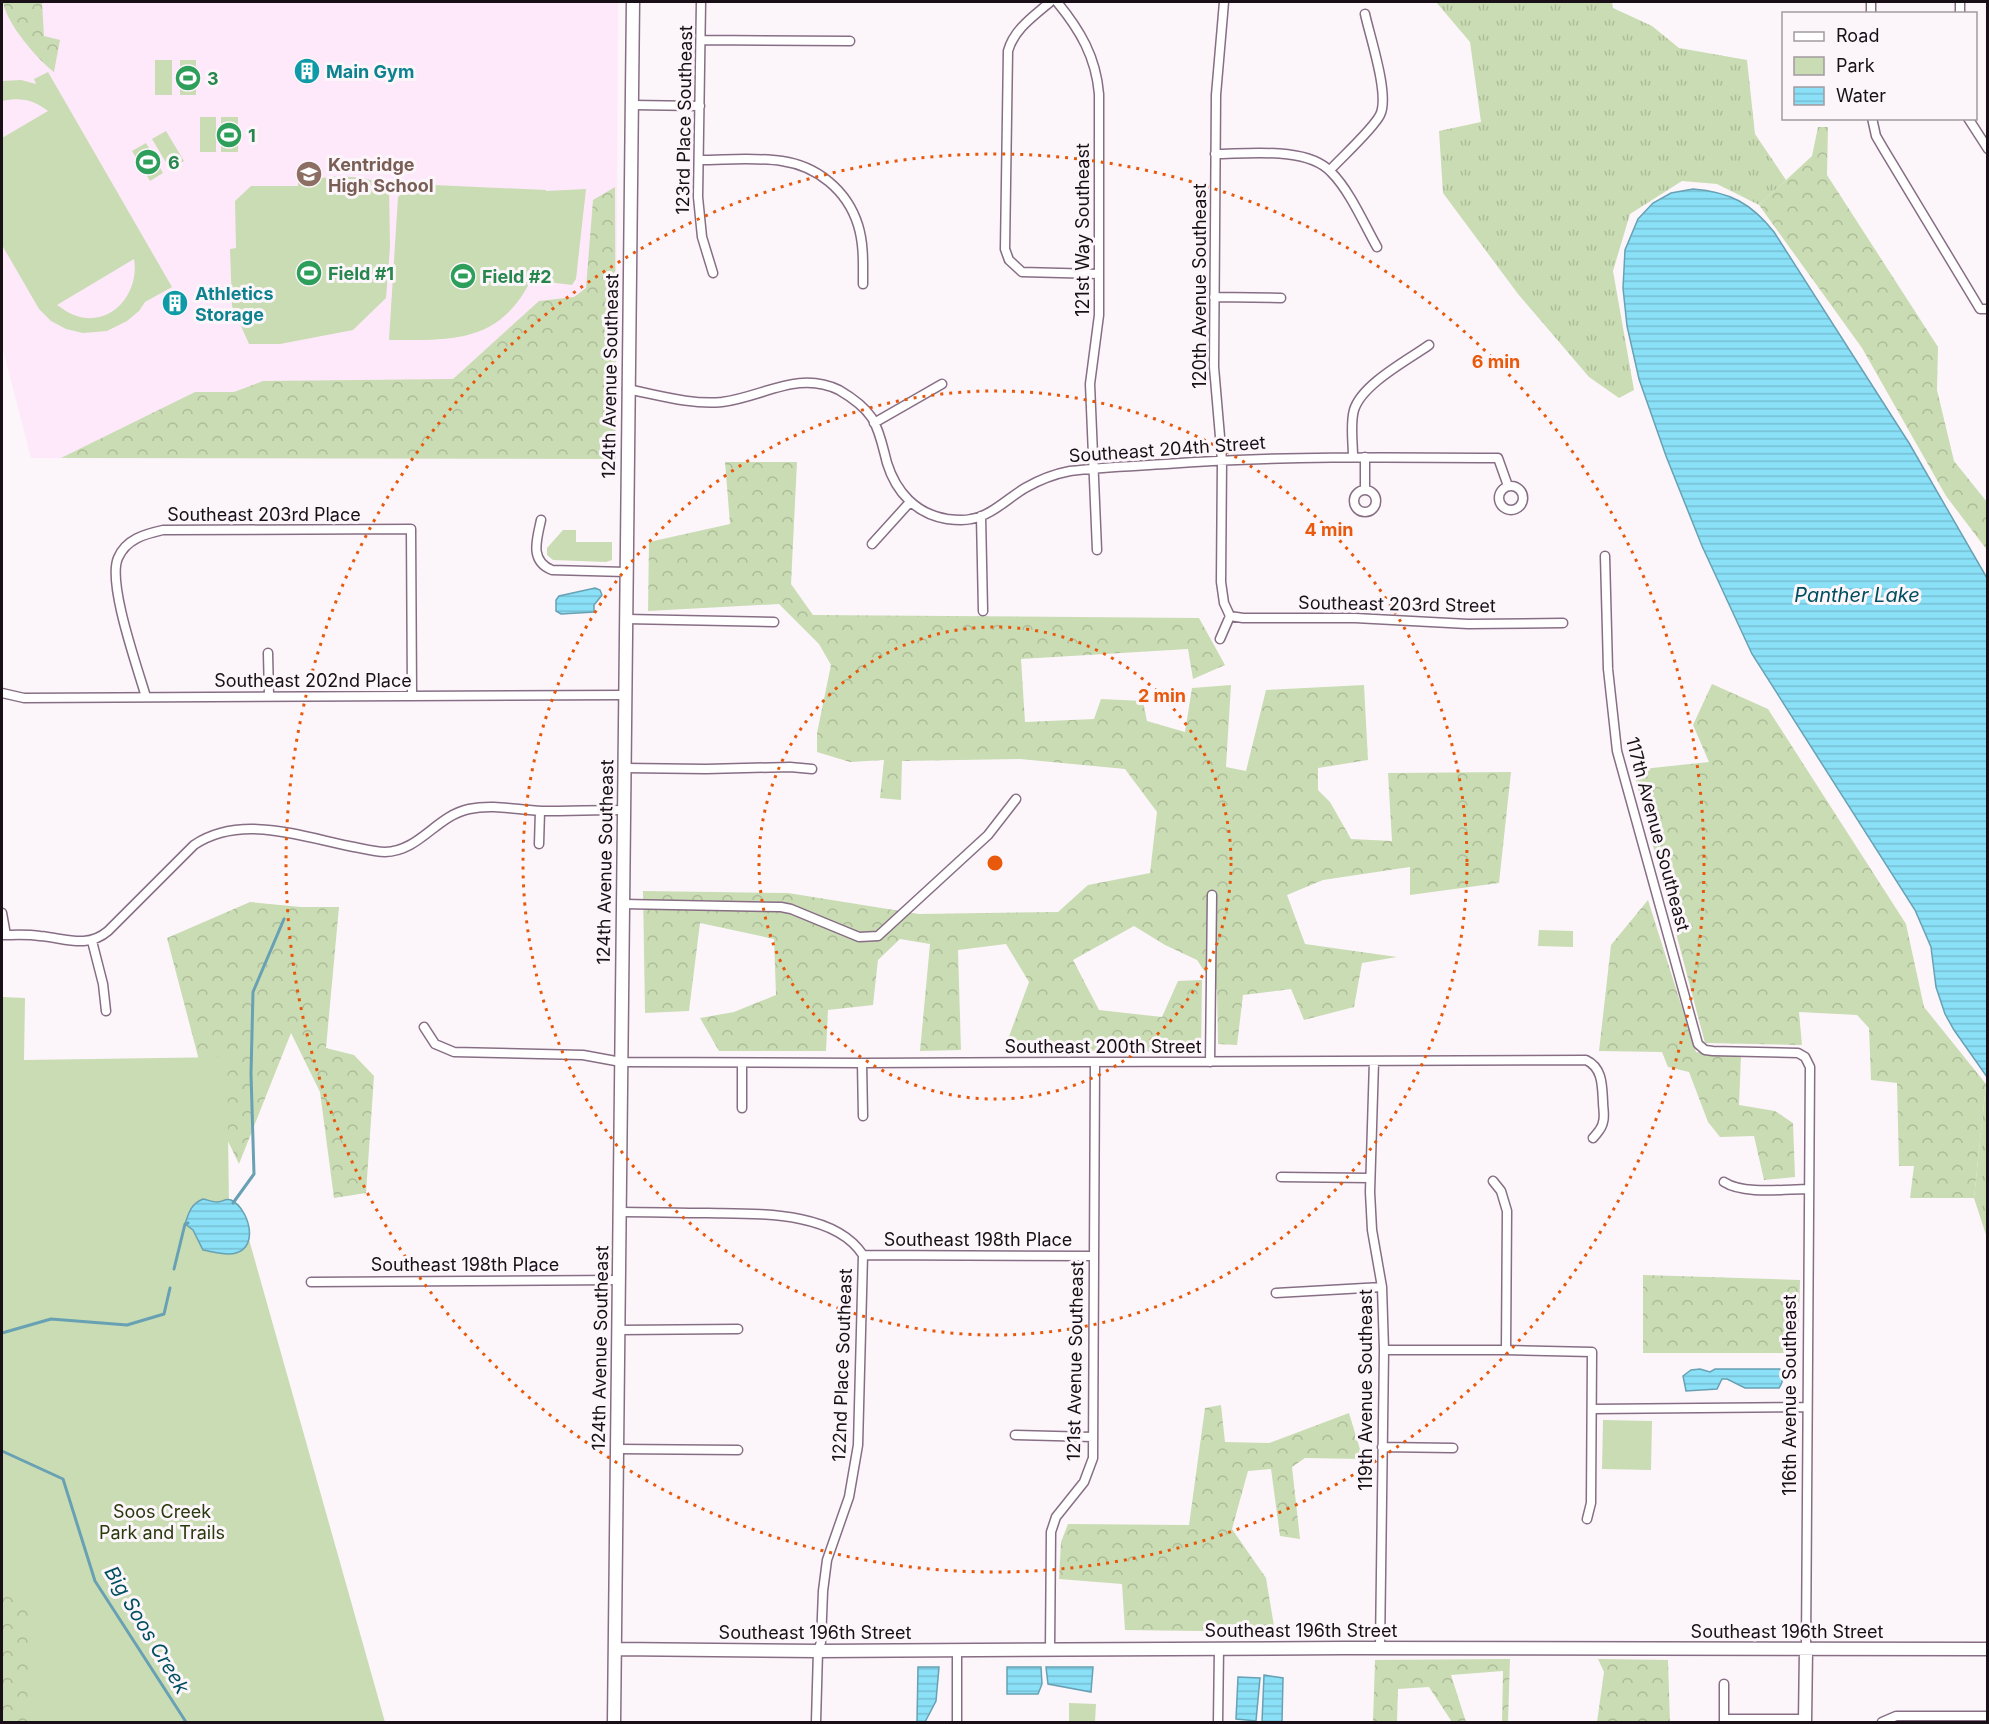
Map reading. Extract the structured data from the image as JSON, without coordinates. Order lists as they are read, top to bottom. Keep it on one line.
{"streets":{"street":["123rd Place Southeast","121st Way Southeast","120th Avenue Southeast","124th Avenue Southeast","Southeast 204th Street","Southeast 203rd Place","Southeast 203rd Street","Southeast 202nd Place","117th Avenue Southeast","Southeast 200th Street","Southeast 198th Place","121st Avenue Southeast","122nd Place Southeast","119th Avenue Southeast","116th Avenue Southeast","Southeast 196th Street"]},"crossings":[["121st Way Southeast","Southeast 204th Street"],["120th Avenue Southeast","Southeast 204th Street"],["120th Avenue Southeast","Southeast 203rd Street"],["124th Avenue Southeast","Southeast 204th Street"],["124th Avenue Southeast","Southeast 202nd Place"],["124th Avenue Southeast","Southeast 200th Street"],["124th Avenue Southeast","Southeast 198th Place"],["124th Avenue Southeast","Southeast 196th Street"],["Southeast 203rd Place","Southeast 202nd Place"],["117th Avenue Southeast","116th Avenue Southeast"],["Southeast 200th Street","121st Avenue Southeast"],["Southeast 200th Street","119th Avenue Southeast"],["Southeast 198th Place","121st Avenue Southeast"],["Southeast 198th Place","122nd Place Southeast"],["121st Avenue Southeast","Southeast 196th Street"],["122nd Place Southeast","Southeast 196th Street"],["119th Avenue Southeast","Southeast 196th Street"],["116th Avenue Southeast","Southeast 196th Street"]],"water":["Panther Lake","Big Soos Creek"],"parks":["Soos Creek Park and Trails"],"places":{"building":["Main Gym","Athletics Storage"],"sports":["3","1","6","Field #1","Field #2"],"school or university":["Kentridge High School"]},"legend":["Road","Park","Water"],"rings":["6 min","4 min","2 min"]}
